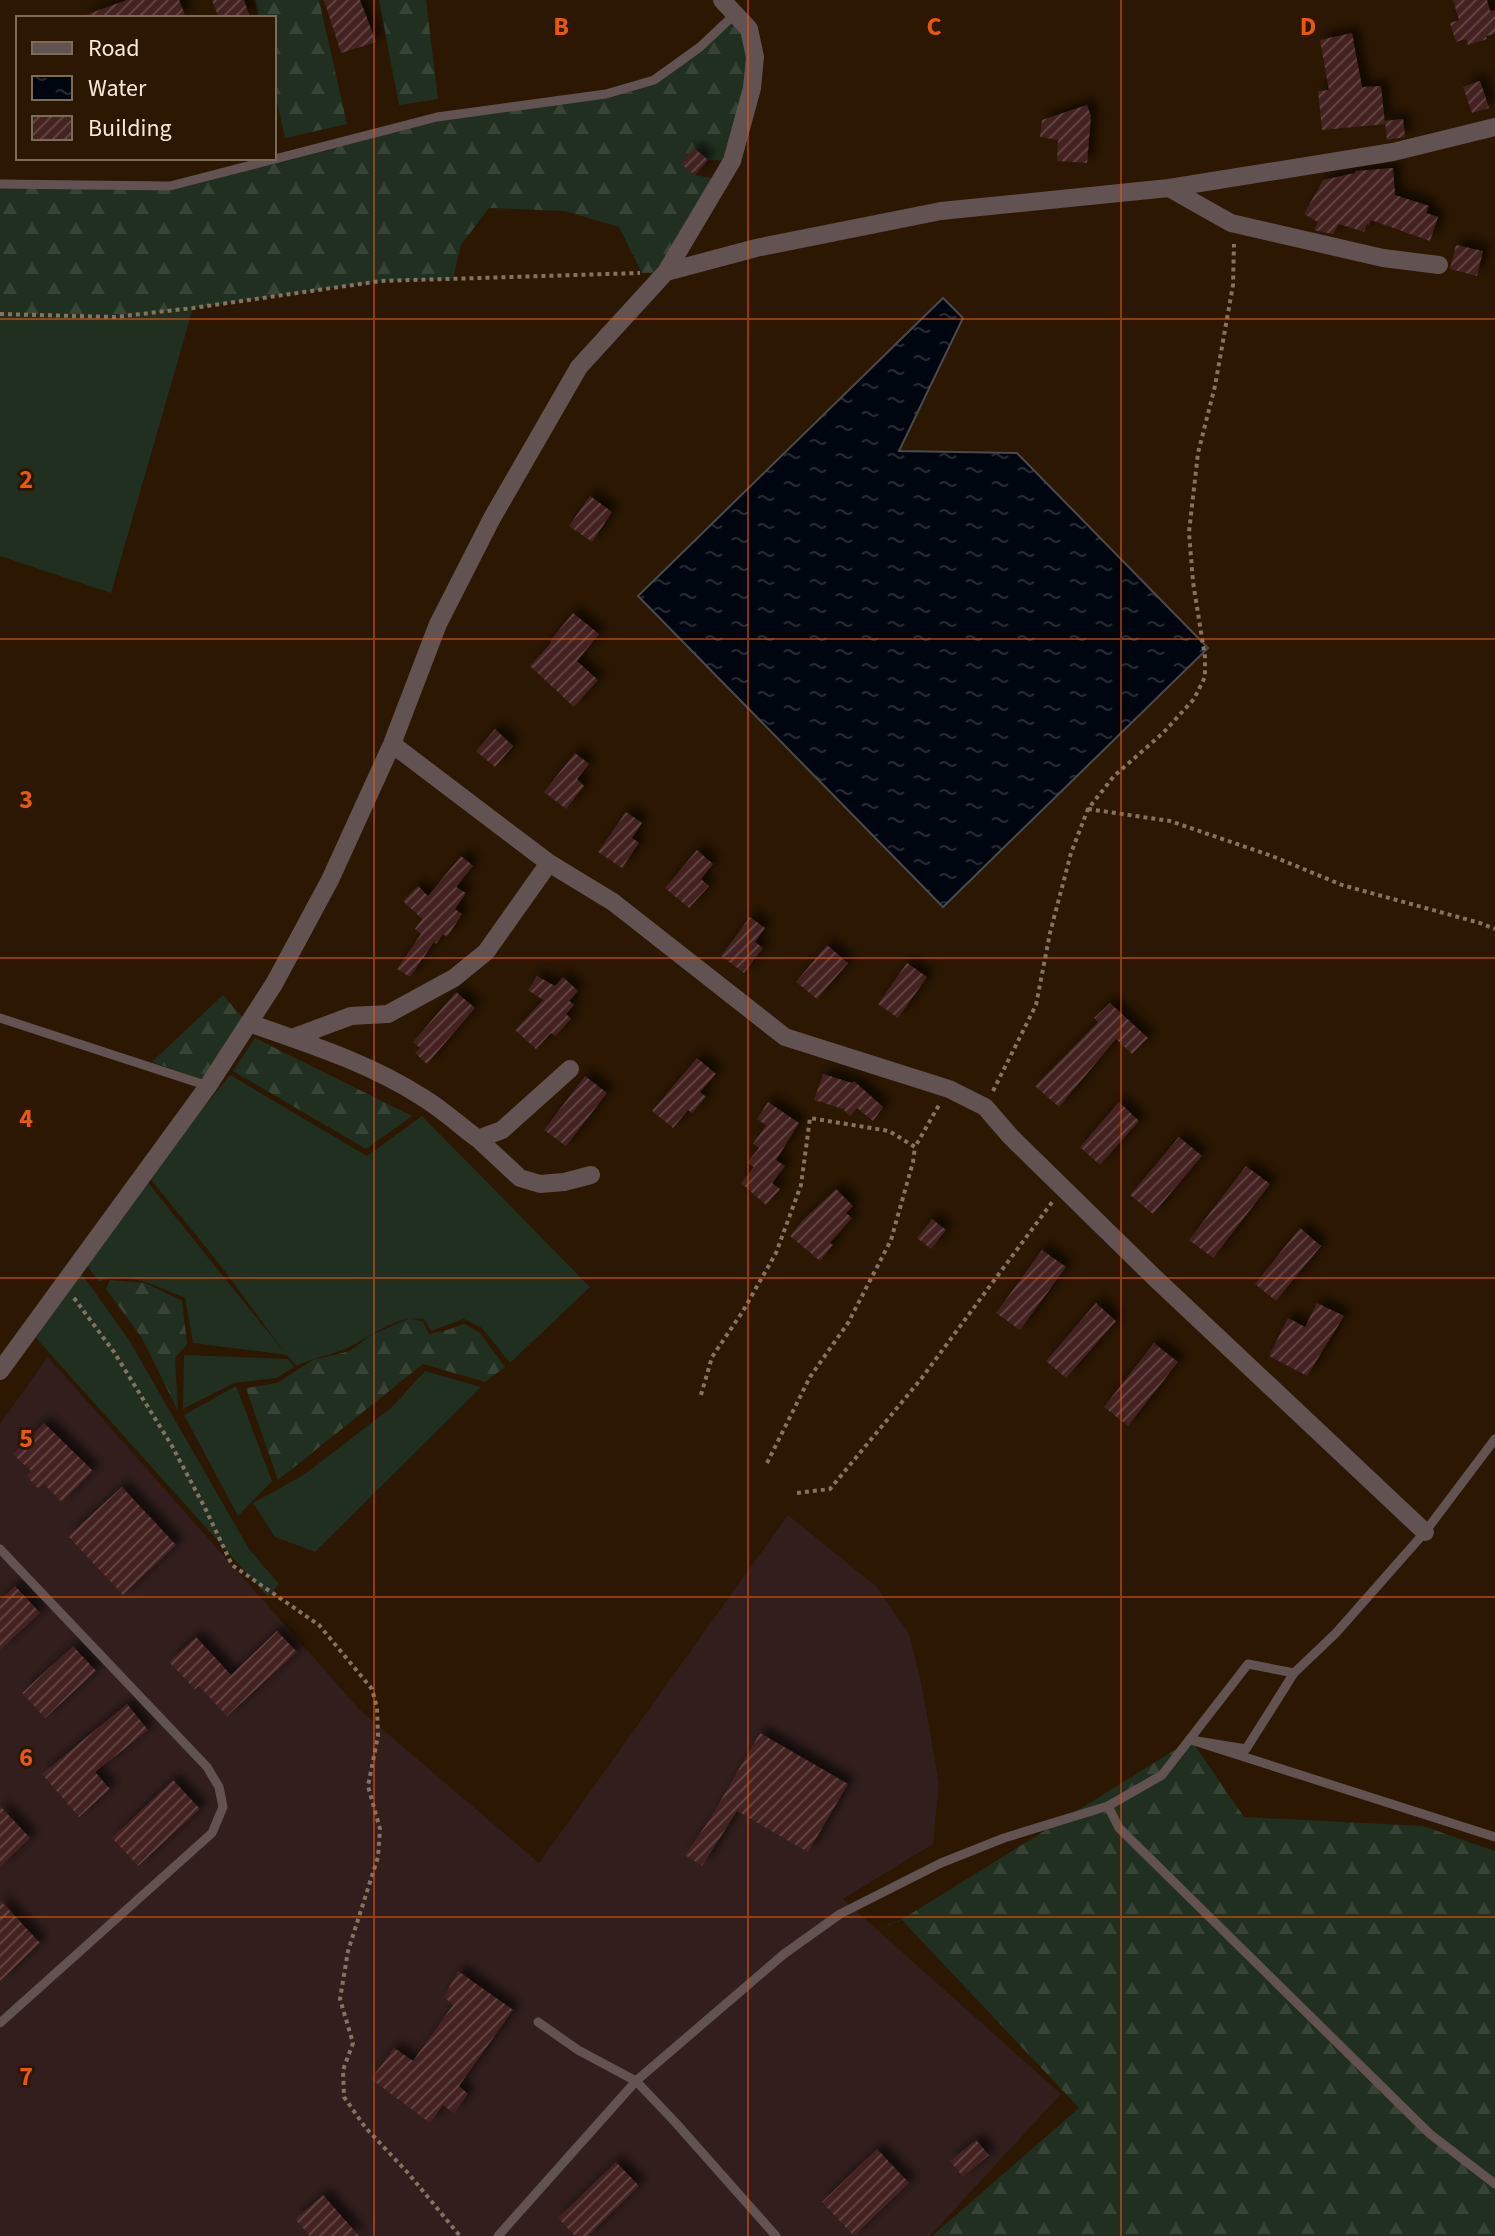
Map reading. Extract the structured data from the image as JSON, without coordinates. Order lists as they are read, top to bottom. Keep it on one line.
{"legend":["Road","Water","Building"],"grid":{"columns":["B","C","D"],"rows":["2","3","4","5","6","7"]}}
